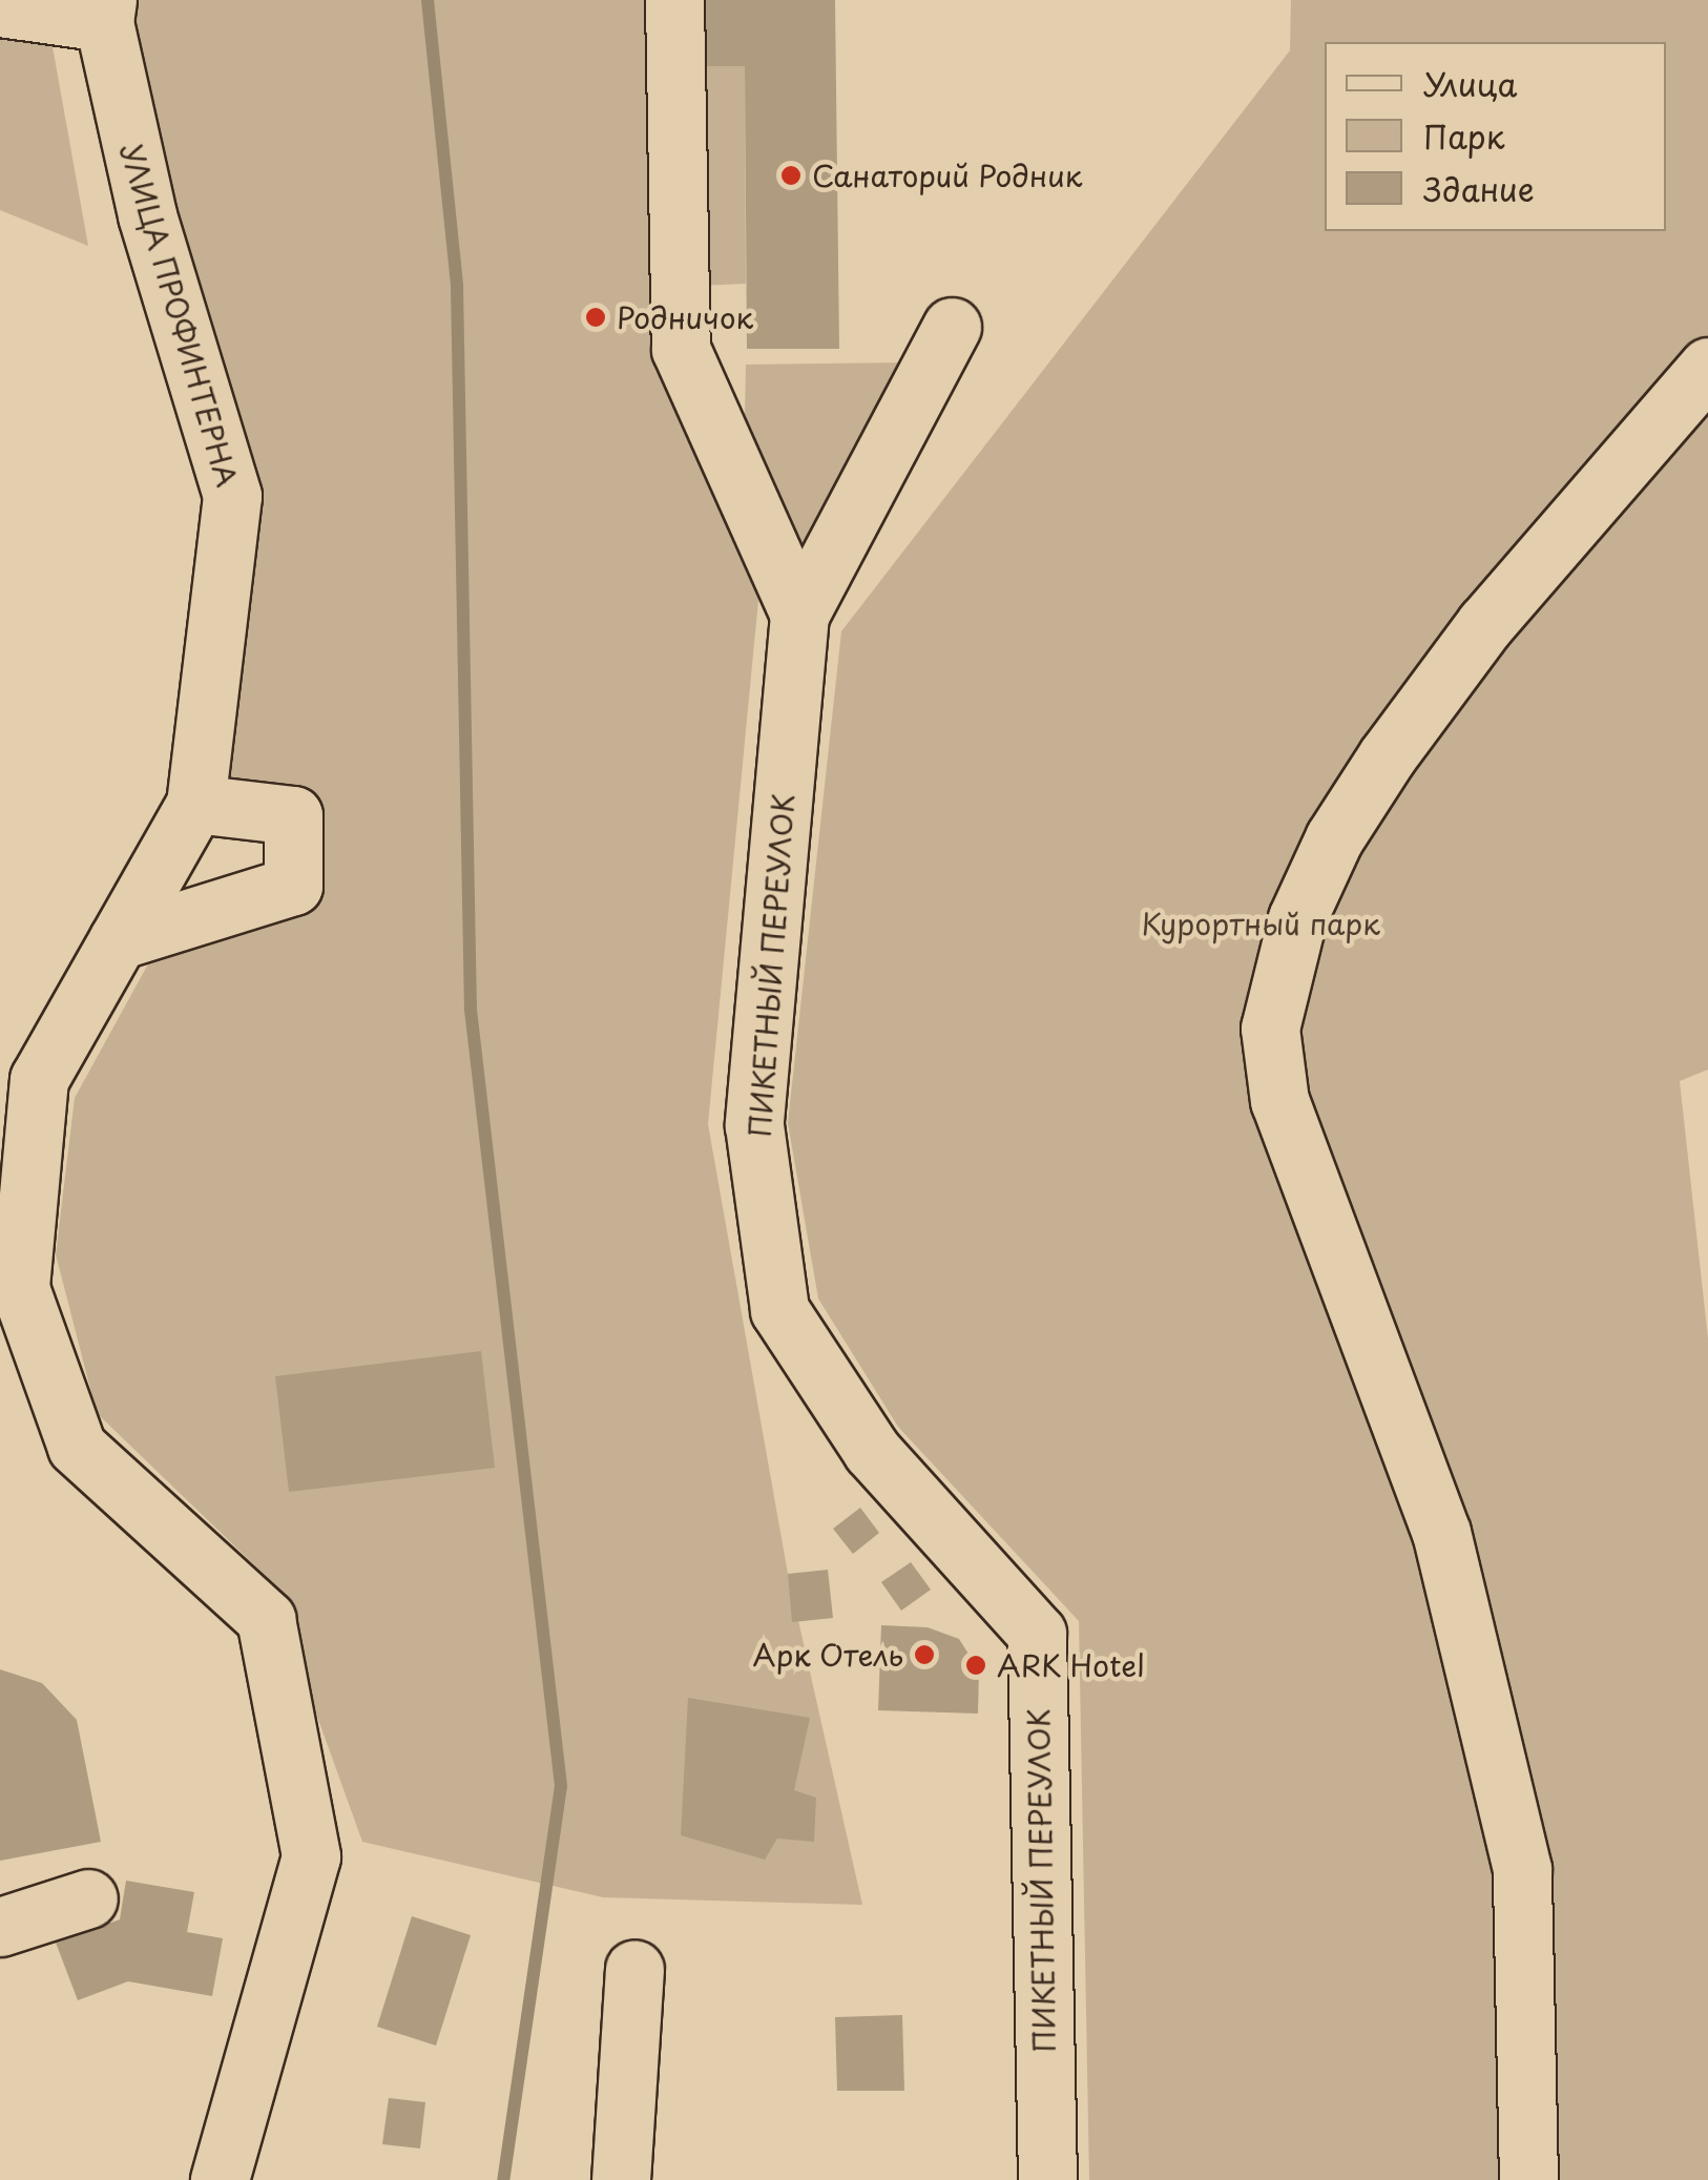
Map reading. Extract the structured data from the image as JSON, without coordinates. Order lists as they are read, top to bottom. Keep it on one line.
{"streets":{"street":["УЛИЦА ПРОФИНТЕРНА","ПИКЕТНЫЙ ПЕРЕУЛОК"]},"parks":["Курортный парк"],"places":["Санаторий Родник","Родничок","Арк Отель","ARK Hotel"],"legend":["Улица","Парк","Здание"]}
